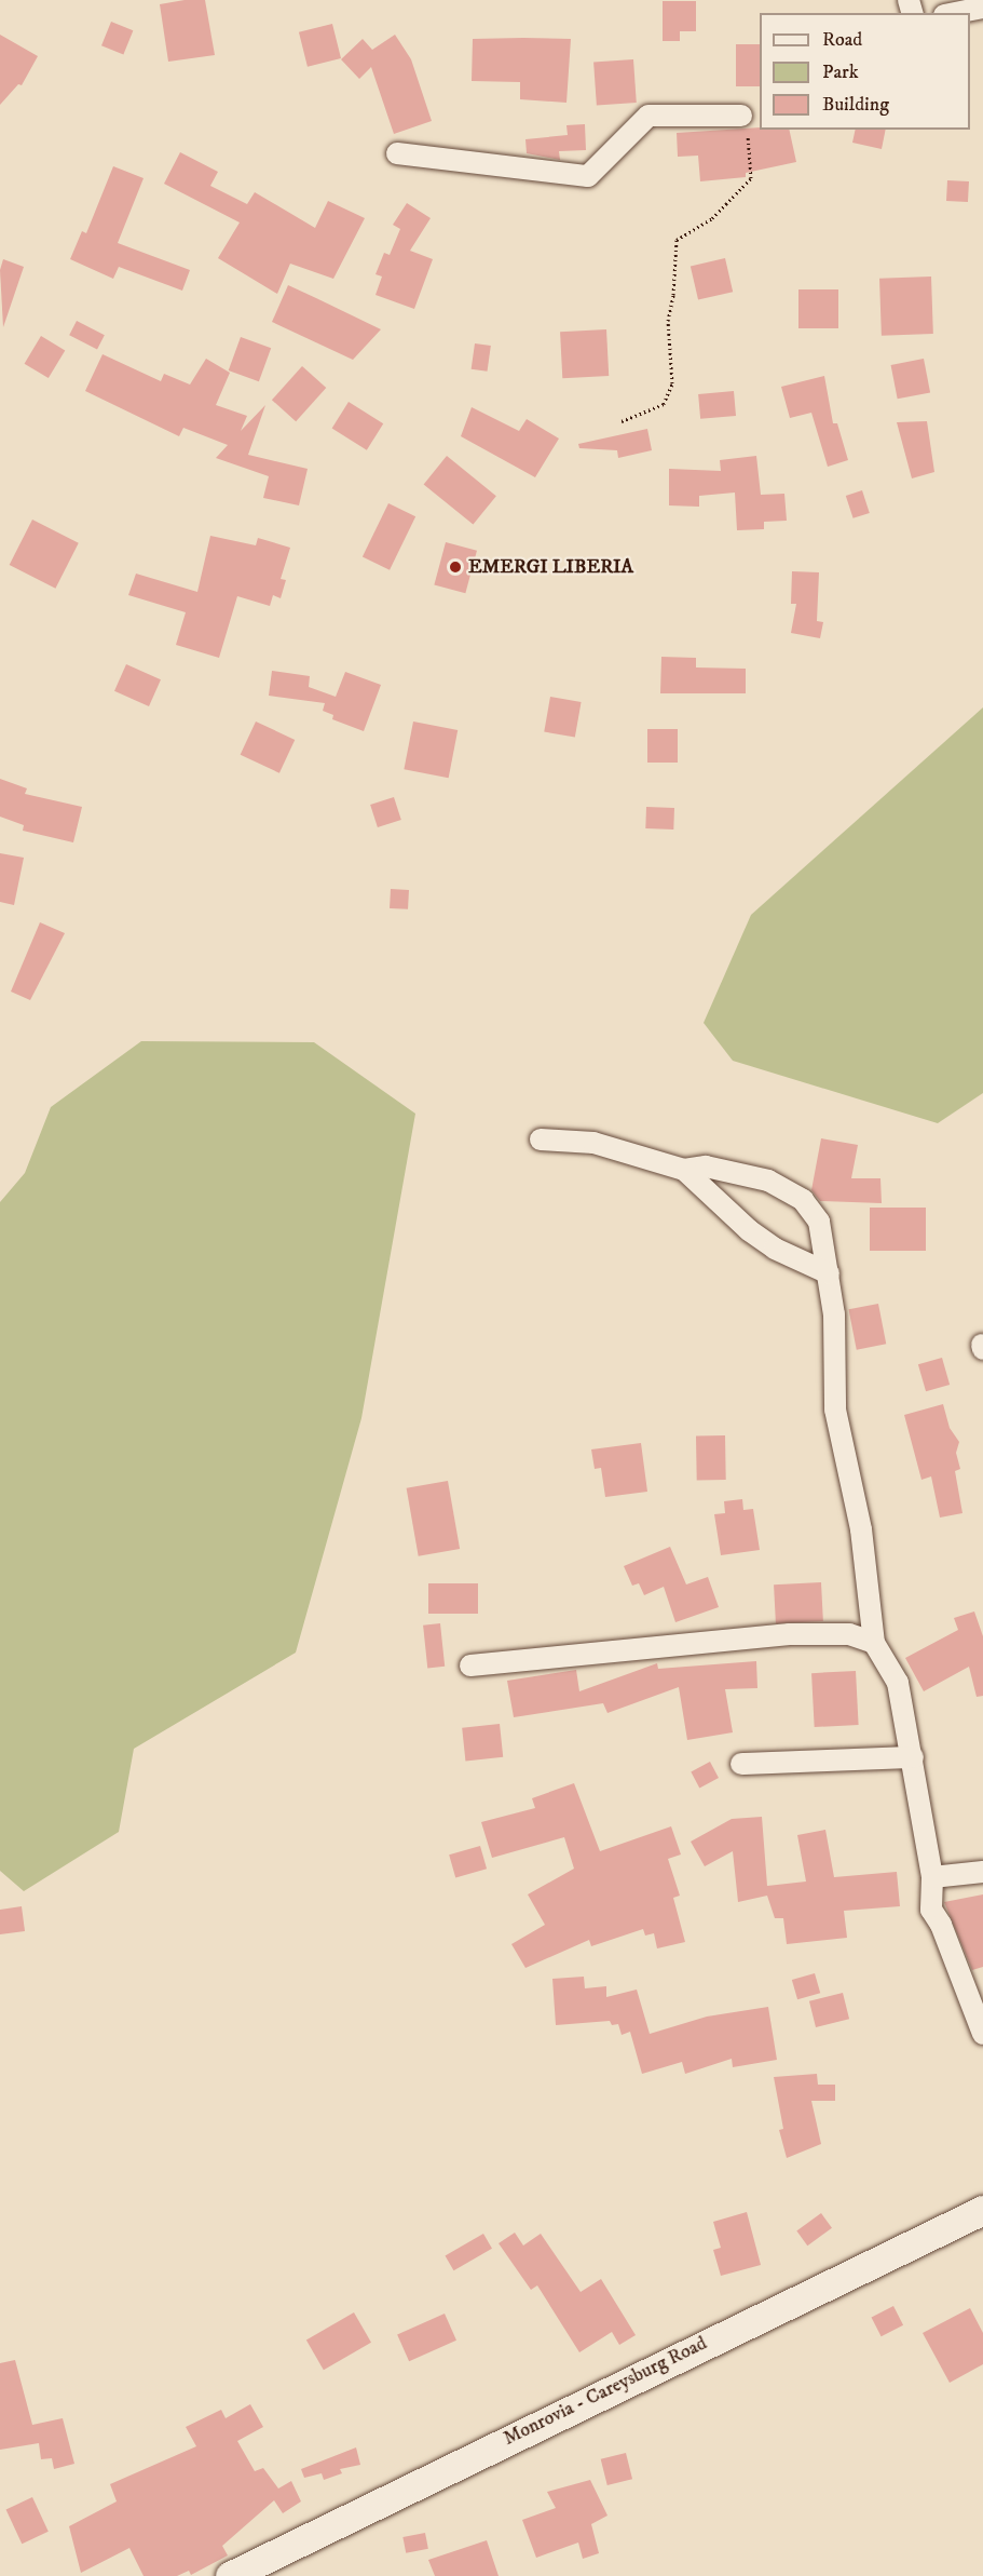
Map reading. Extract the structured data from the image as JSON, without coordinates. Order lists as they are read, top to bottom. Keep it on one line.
{"streets":{"main road":["Monrovia - Careysburg Road"]},"places":["EMERGI LIBERIA"],"legend":["Road","Park","Building"]}
